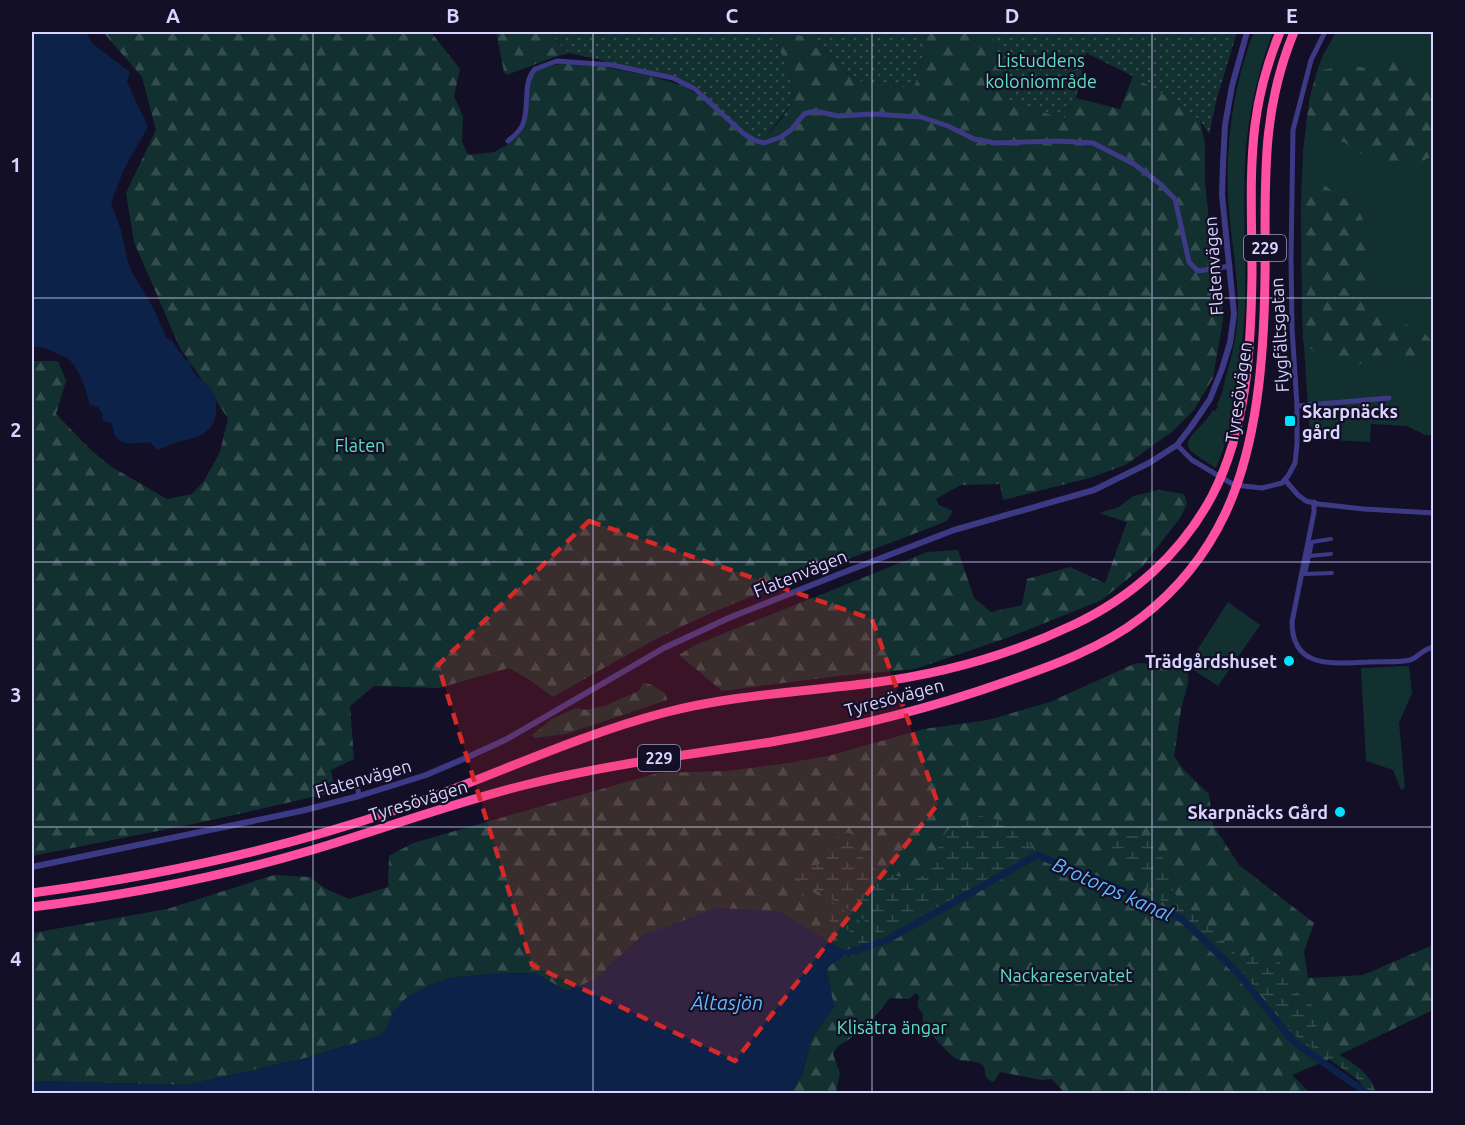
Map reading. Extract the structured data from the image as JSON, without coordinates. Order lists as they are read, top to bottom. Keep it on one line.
{"streets":{"highway":["229","Tyresövägen"],"street":["Flatenvägen","Flygfältsgatan"]},"water":["Brotorps kanal","Ältasjön"],"parks":["Listuddens koloniområde","Flaten","Nackareservatet","Klisätra ängar"],"places":{"transit":["Skarpnäcks gård"],"other":["Trädgårdshuset","Skarpnäcks Gård"]},"grid":{"columns":["A","B","C","D","E"],"rows":["1","2","3","4"]}}
